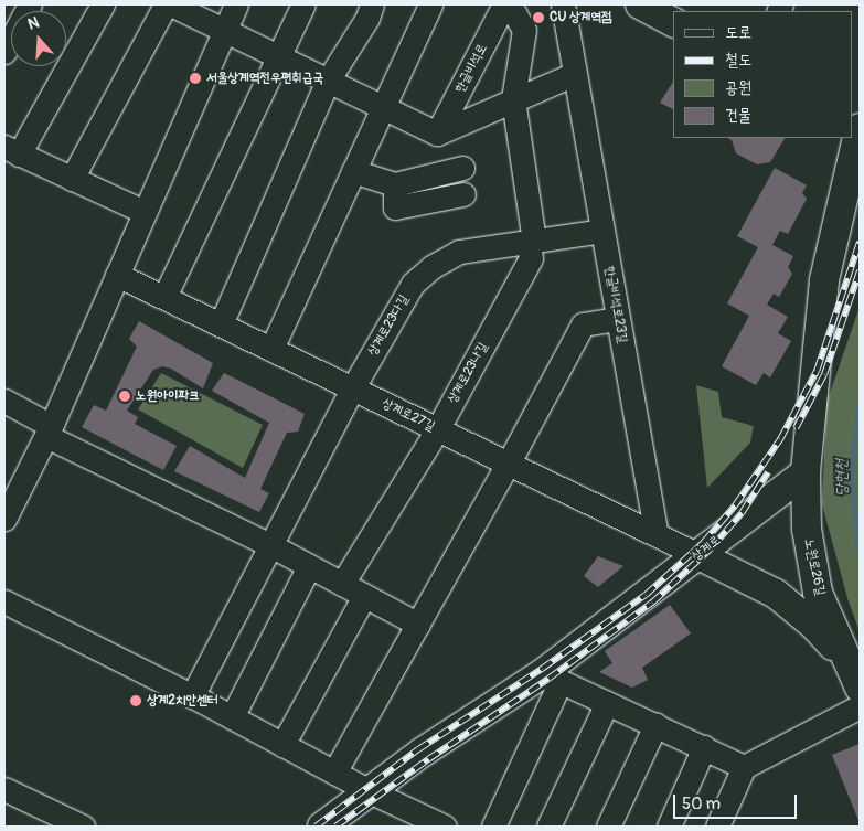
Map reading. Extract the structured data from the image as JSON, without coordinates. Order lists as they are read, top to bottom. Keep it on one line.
{"streets":{"main road":["상계로","노원로26길"],"street":["한글비석로","한글비석로23길","상계로23다길","상계로23나길","상계로27길"]},"crossings":[["한글비석로23길","상계로23다길"],["한글비석로23길","상계로27길"],["상계로23다길","상계로23나길"],["상계로23다길","상계로27길"],["상계로23나길","상계로27길"],["상계로27길","상계로"],["상계로","노원로26길"]],"water":["당현천"],"places":["CU 상계역점","서울상계역전우편취급국","노원아이파크","상계2치안센터"],"legend":["도로","철도","공원","건물"],"scale_bar":"50 m","north":"top"}
